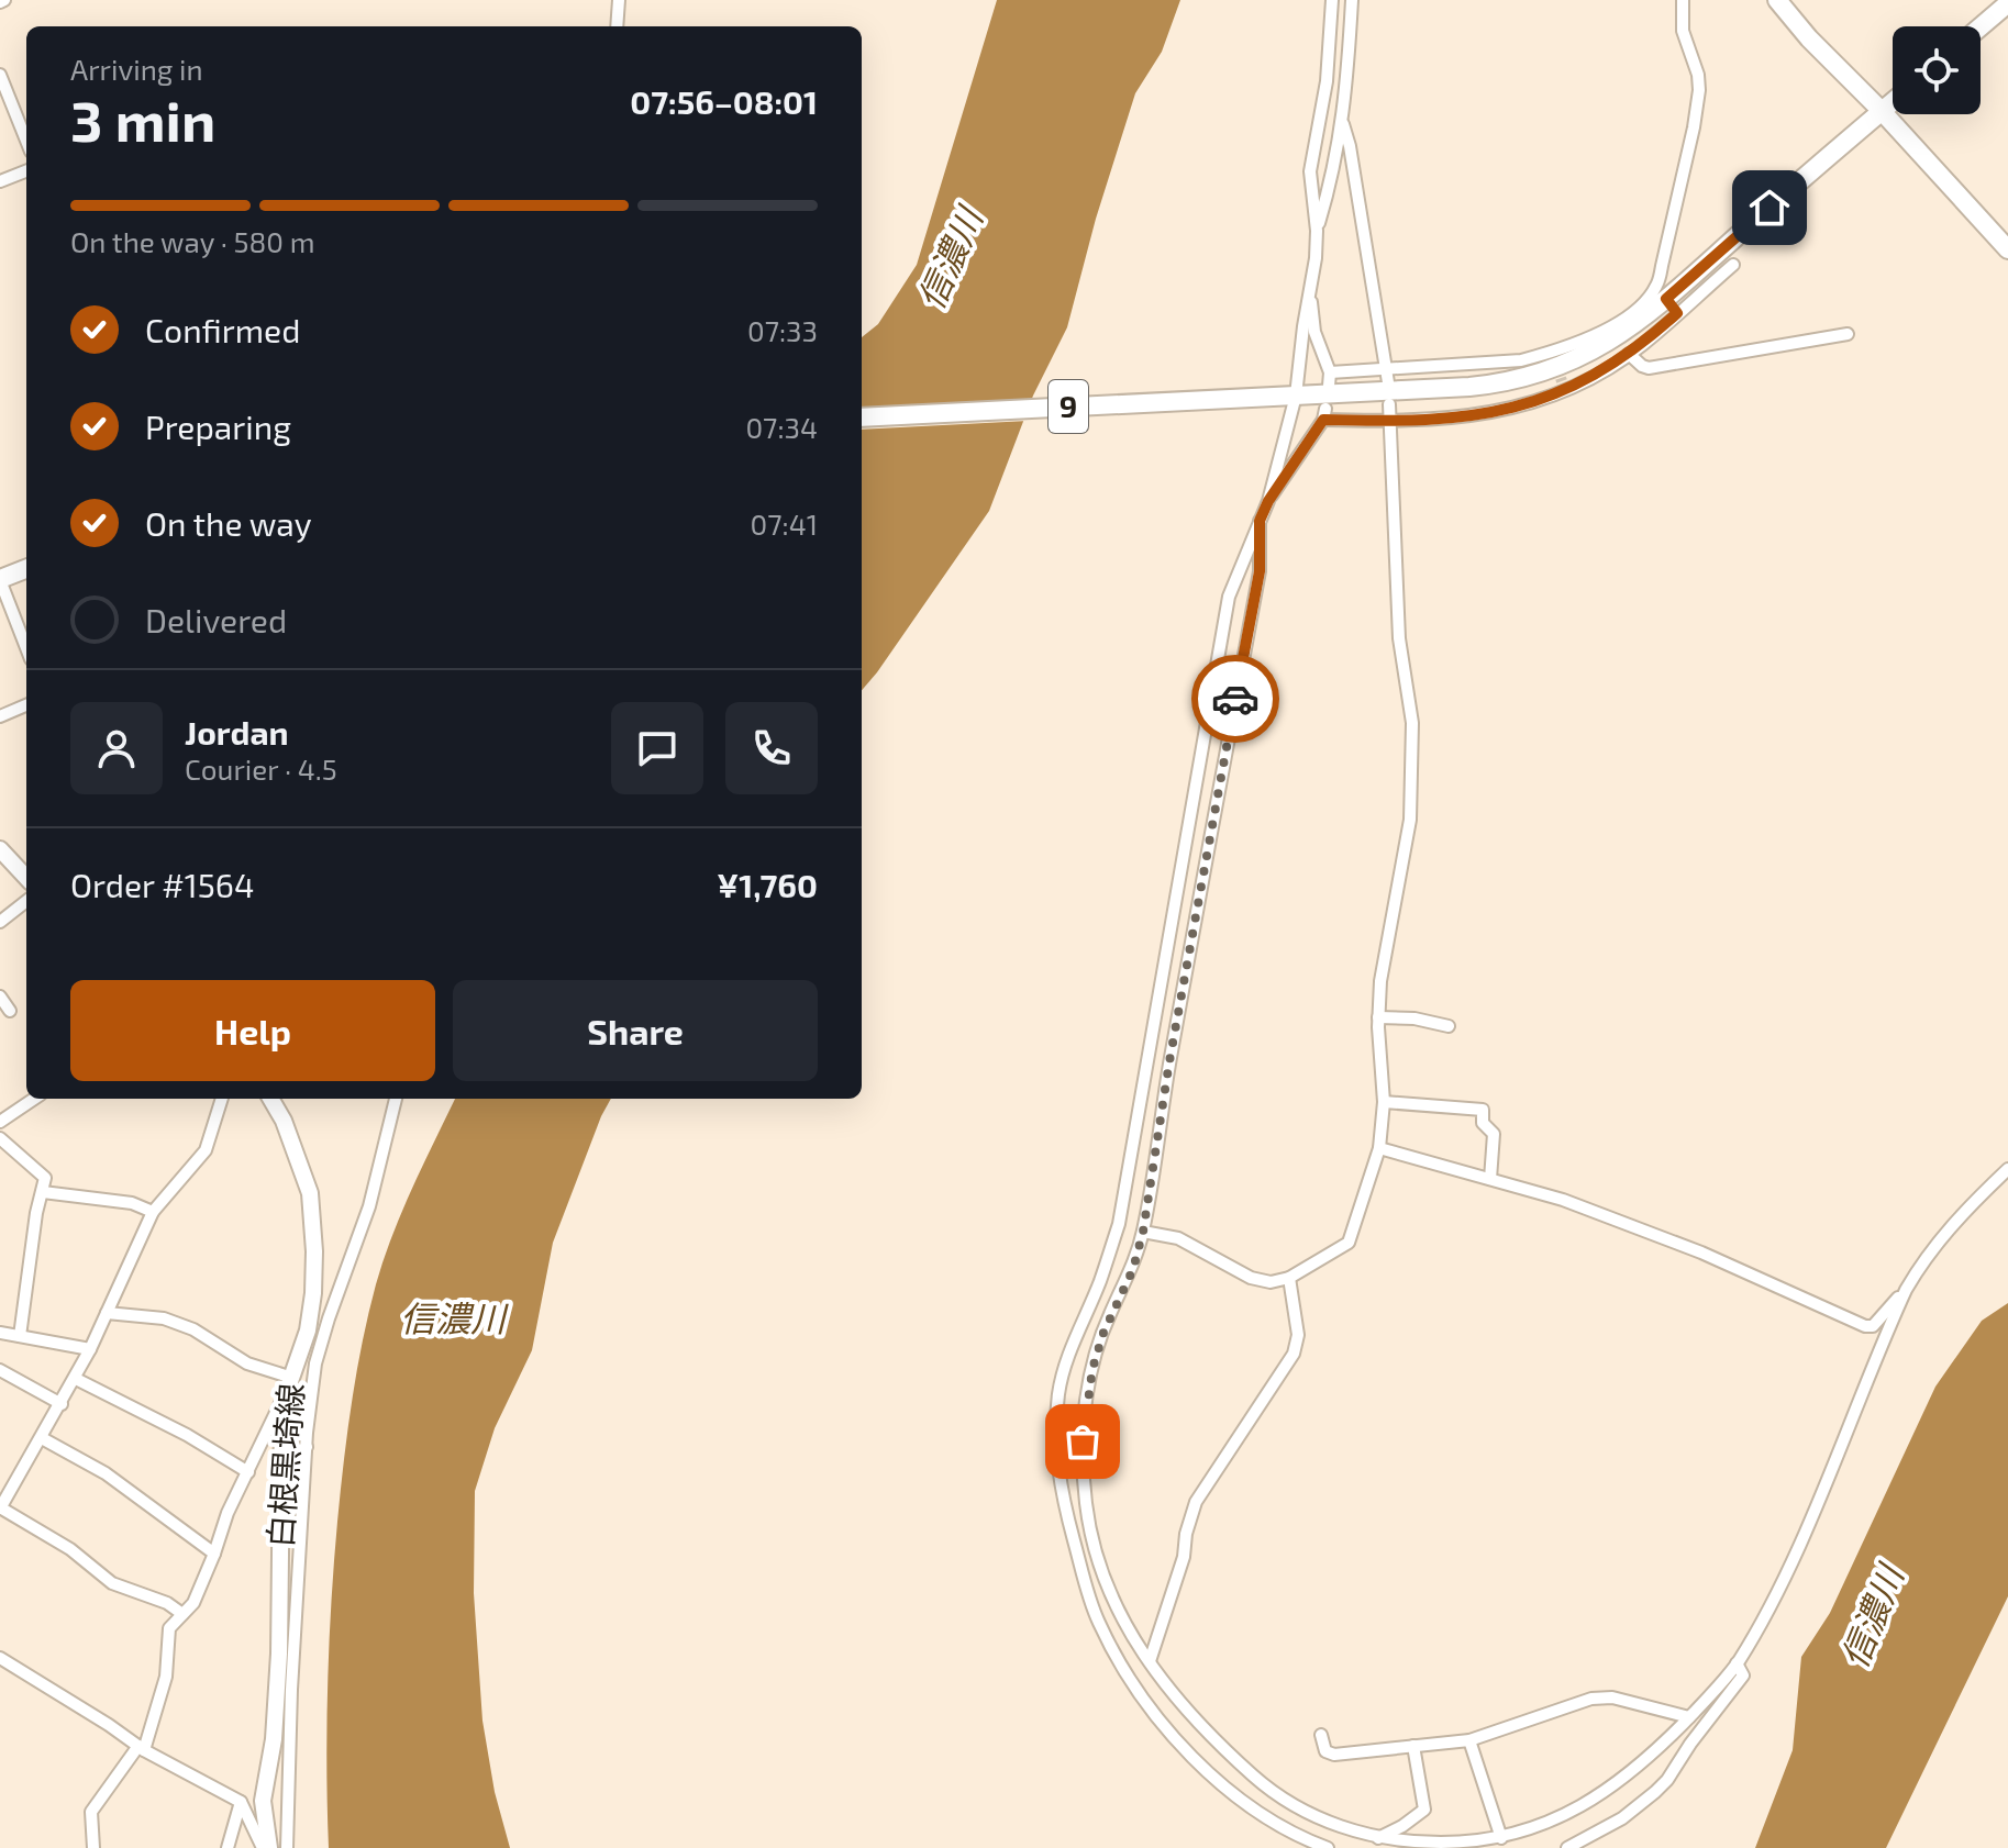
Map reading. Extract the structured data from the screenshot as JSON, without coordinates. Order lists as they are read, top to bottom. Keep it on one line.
{"streets":{"main road":["9","白根黒埼線"]},"water":["信濃川"],"page":{"heading":["3 min","Arriving in","07:56–08:01"],"panel":["Jordan","Courier · 4.5","Order #1564","¥1,760"],"bar":"On the way · 580 m","list":[["Confirmed","07:33"],["Preparing","07:34"],["On the way","07:41"],"Delivered"],"buttons":["Help","Share"]}}
